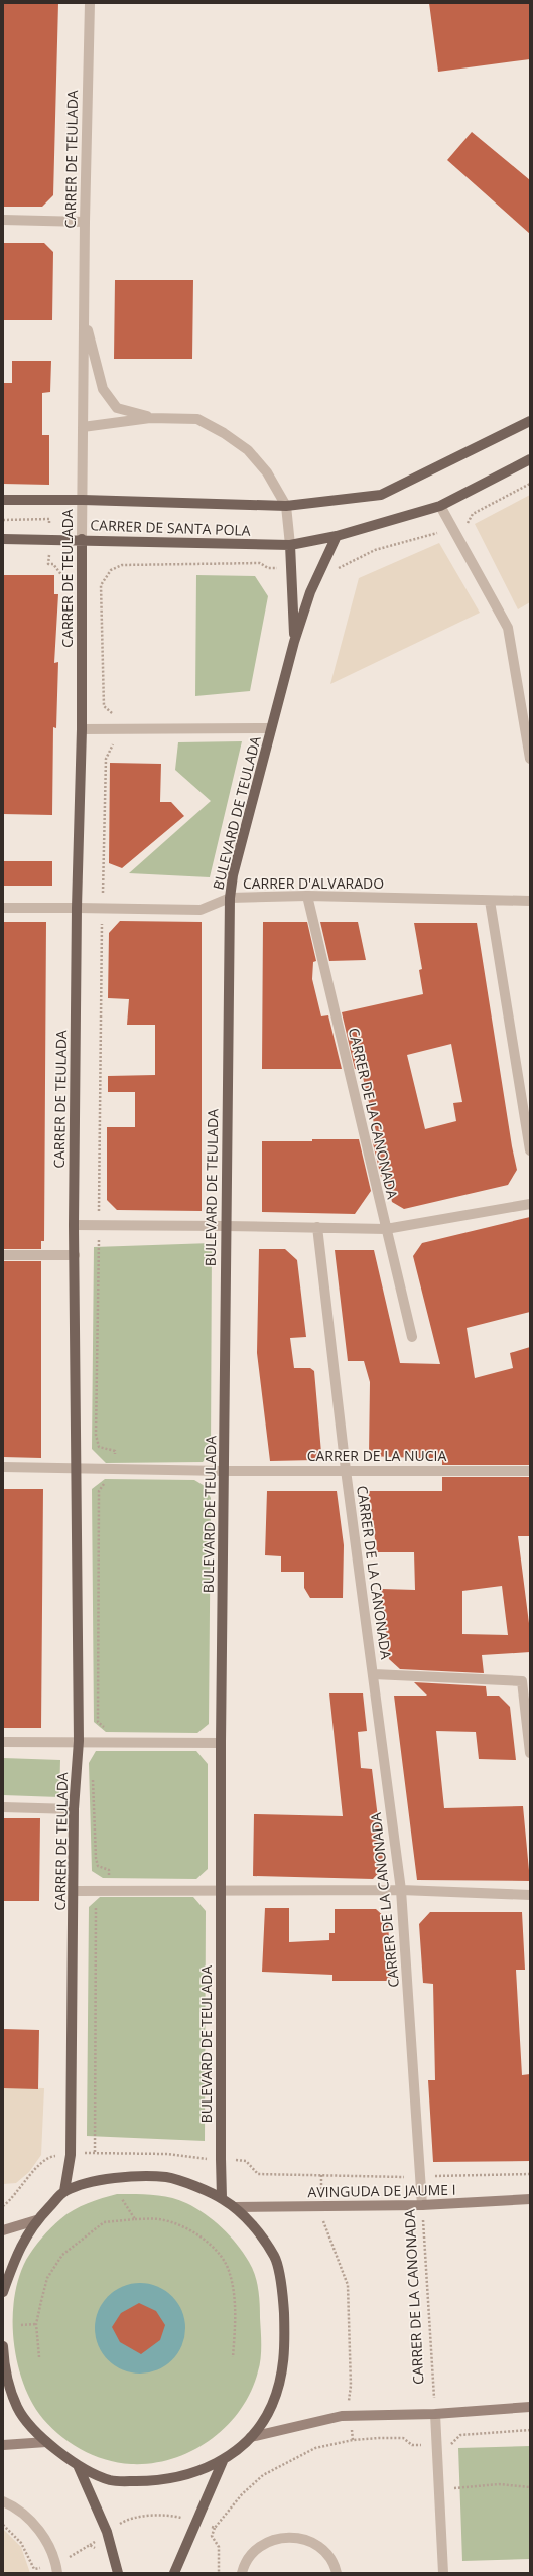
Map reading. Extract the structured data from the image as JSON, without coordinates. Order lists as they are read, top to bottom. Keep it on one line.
{"streets":{"main road":["CARRER DE TEULADA","CARRER DE SANTA POLA","BULEVARD DE TEULADA","AVINGUDA DE JAUME I"],"street":["CARRER D'ALVARADO","CARRER DE LA CANONADA","CARRER DE LA NUCIA"]},"crossings":[["CARRER DE TEULADA","CARRER DE SANTA POLA"],["CARRER DE TEULADA","BULEVARD DE TEULADA"],["CARRER DE TEULADA","CARRER D'ALVARADO"],["CARRER DE SANTA POLA","BULEVARD DE TEULADA"],["BULEVARD DE TEULADA","CARRER D'ALVARADO"],["BULEVARD DE TEULADA","CARRER DE LA NUCIA"],["CARRER D'ALVARADO","CARRER DE LA CANONADA"],["CARRER DE LA CANONADA","CARRER DE LA NUCIA"],["CARRER DE LA CANONADA","AVINGUDA DE JAUME I"]]}
